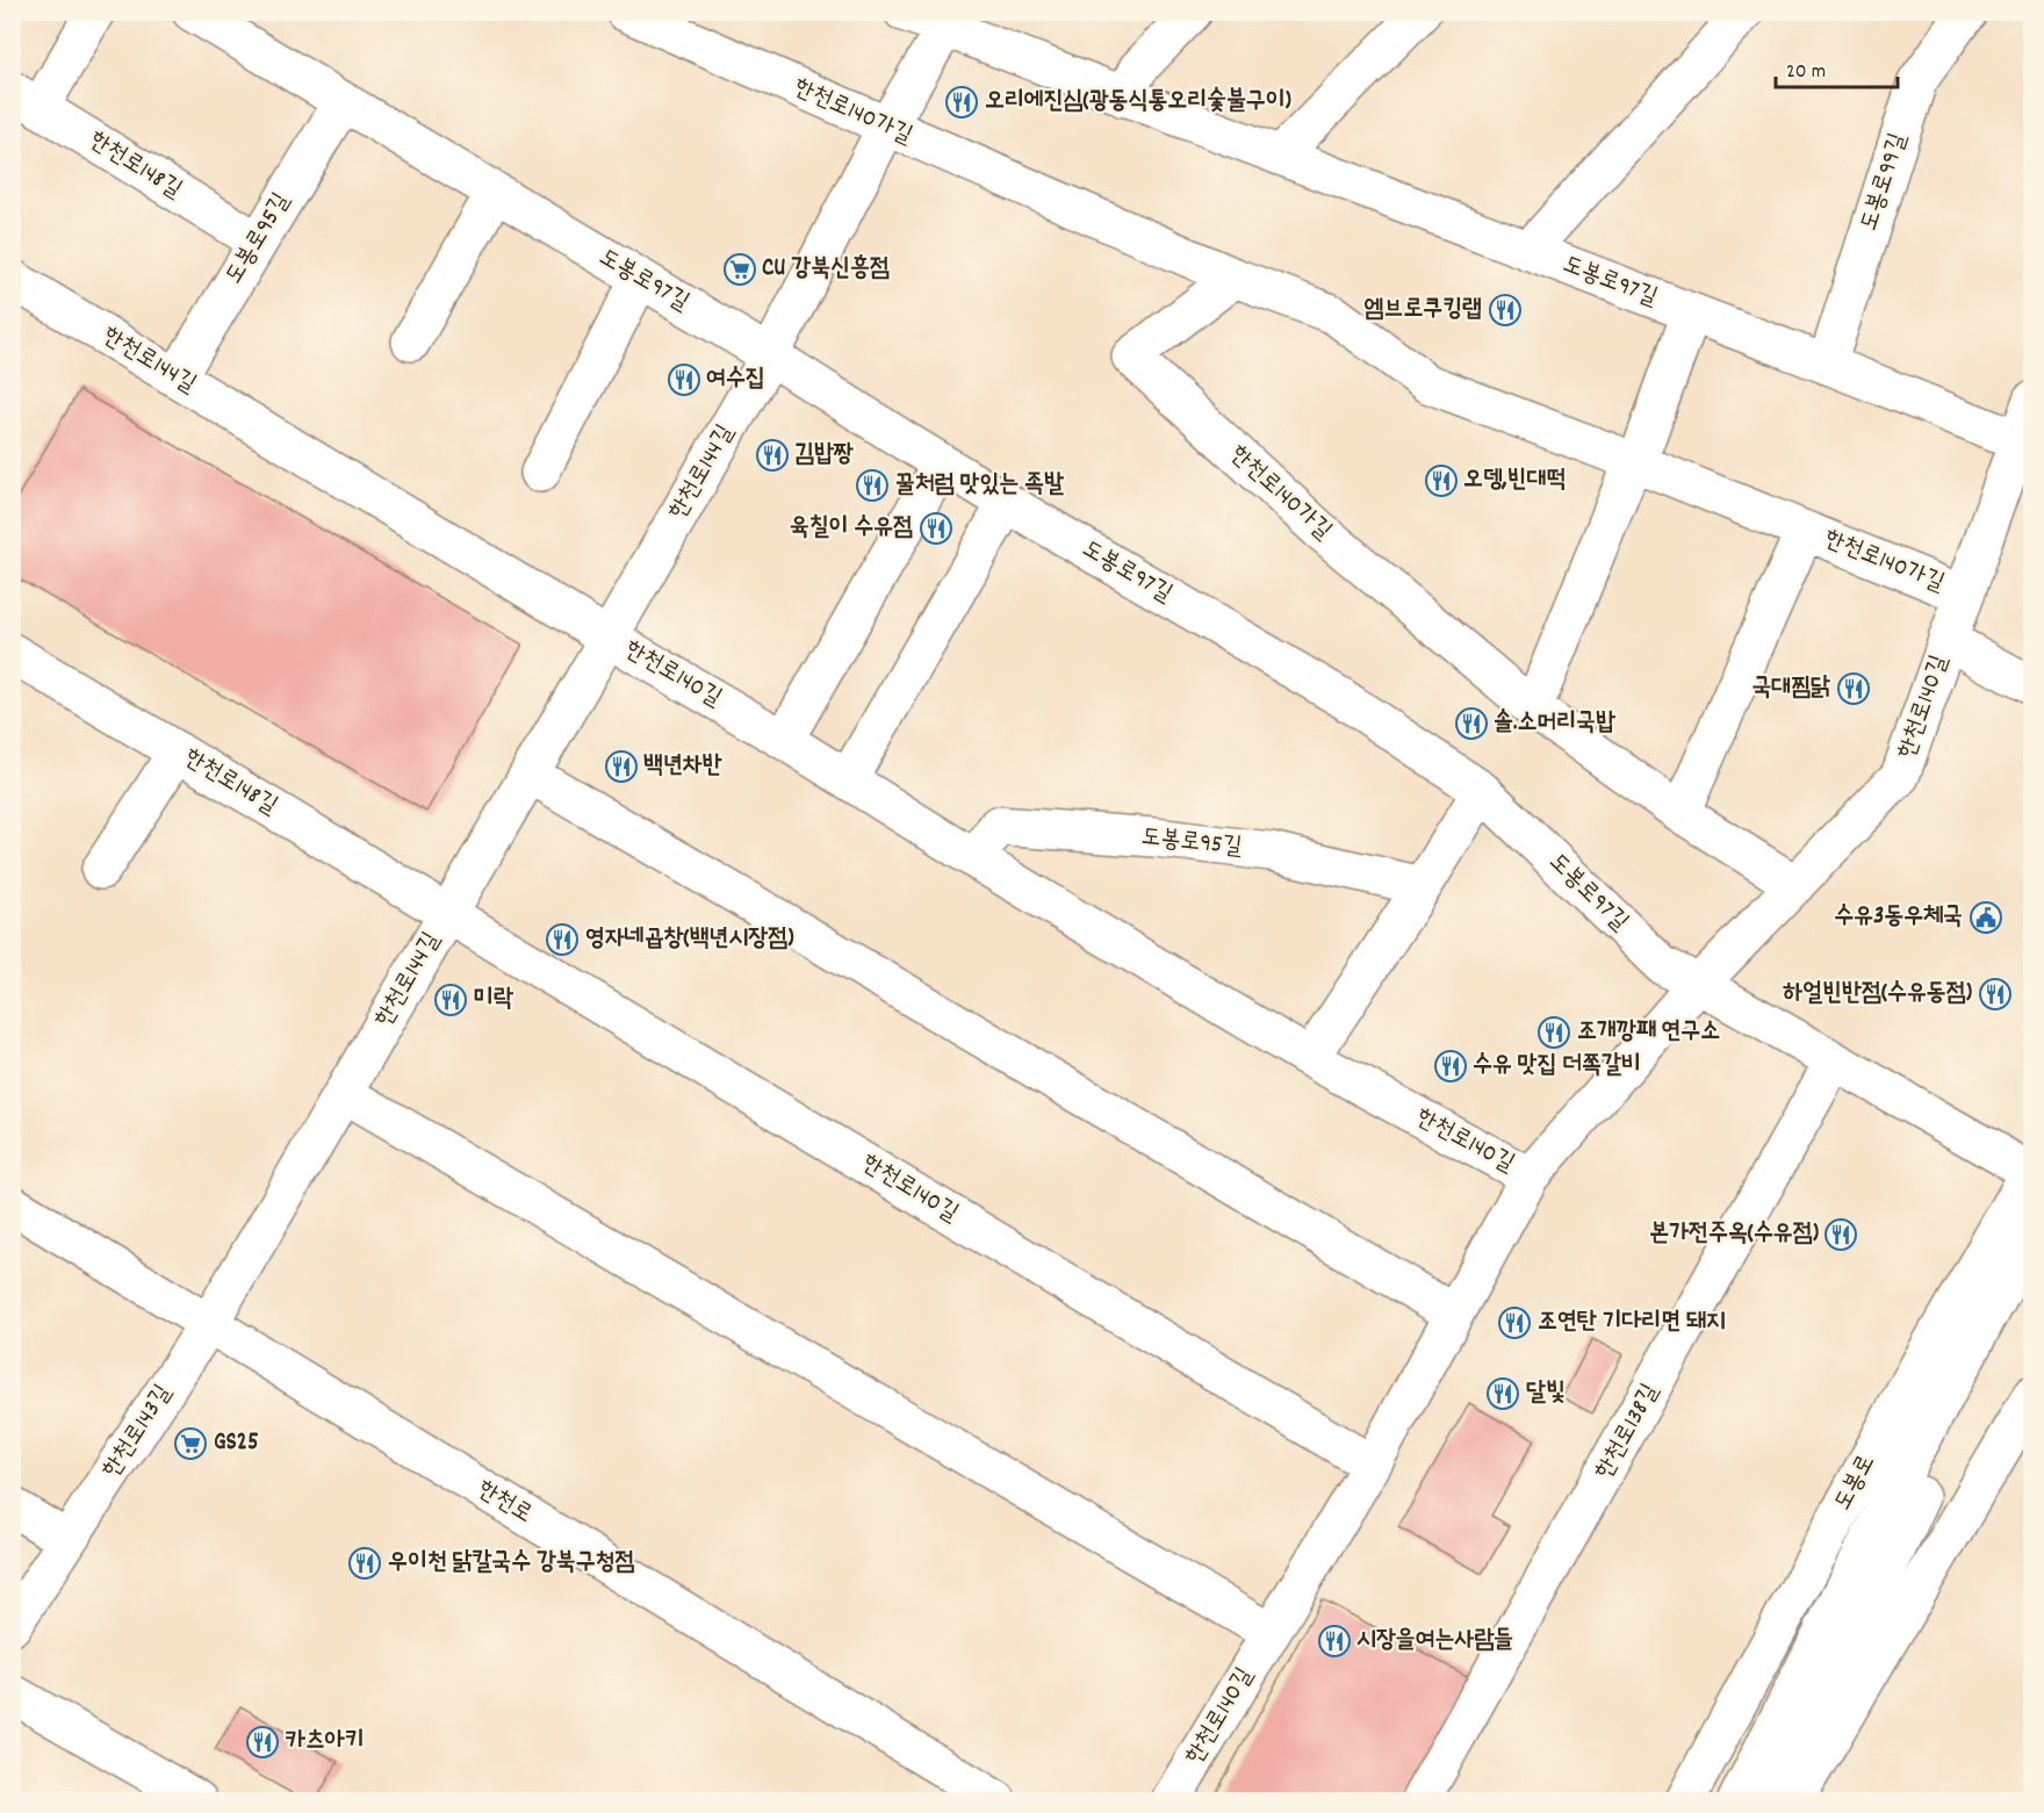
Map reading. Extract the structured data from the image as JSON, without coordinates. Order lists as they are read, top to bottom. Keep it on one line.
{"streets":{"street":["한천로140가길","한천로148길","도봉로99길","도봉로95길","도봉로97길","한천로144길","한천로140길","한천로143길","한천로138길","도봉로","한천로"]},"crossings":[["한천로140가길","한천로144길"],["한천로140가길","한천로140길"],["한천로148길","도봉로95길"],["한천로148길","한천로144길"],["한천로148길","한천로140길"],["도봉로99길","도봉로97길"],["도봉로95길","도봉로97길"],["도봉로95길","한천로144길"],["도봉로95길","한천로140길"],["도봉로97길","한천로144길"],["도봉로97길","한천로140길"],["도봉로97길","한천로138길"],["도봉로97길","도봉로"],["한천로144길","한천로140길"],["한천로144길","한천로143길"],["한천로144길","한천로"],["한천로143길","한천로"]],"places":{"restaurant":["오리에진심(광동식통오리숯불구이)","엠브로쿠킹랩","여수집","김밥짱","오뎅,빈대떡","꿀처럼 맛있는 족발","육칠이 수유점","국대찜닭","솔.소머리국밥","백년차반","영자네곱창(백년시장점)","하얼빈반점(수유동점)","미락","조개깡패 연구소","수유 맛집 더쪽갈비","본가전주옥(수유점)","조연탄 기다리면 돼지","달빛","우이천 닭칼국수 강북구청점","시장을여는사람들","카츠아키"],"supermarket":["CU 강북신흥점","GS25"],"public building":["수유3동우체국"]},"scale_bar":"20 m"}
